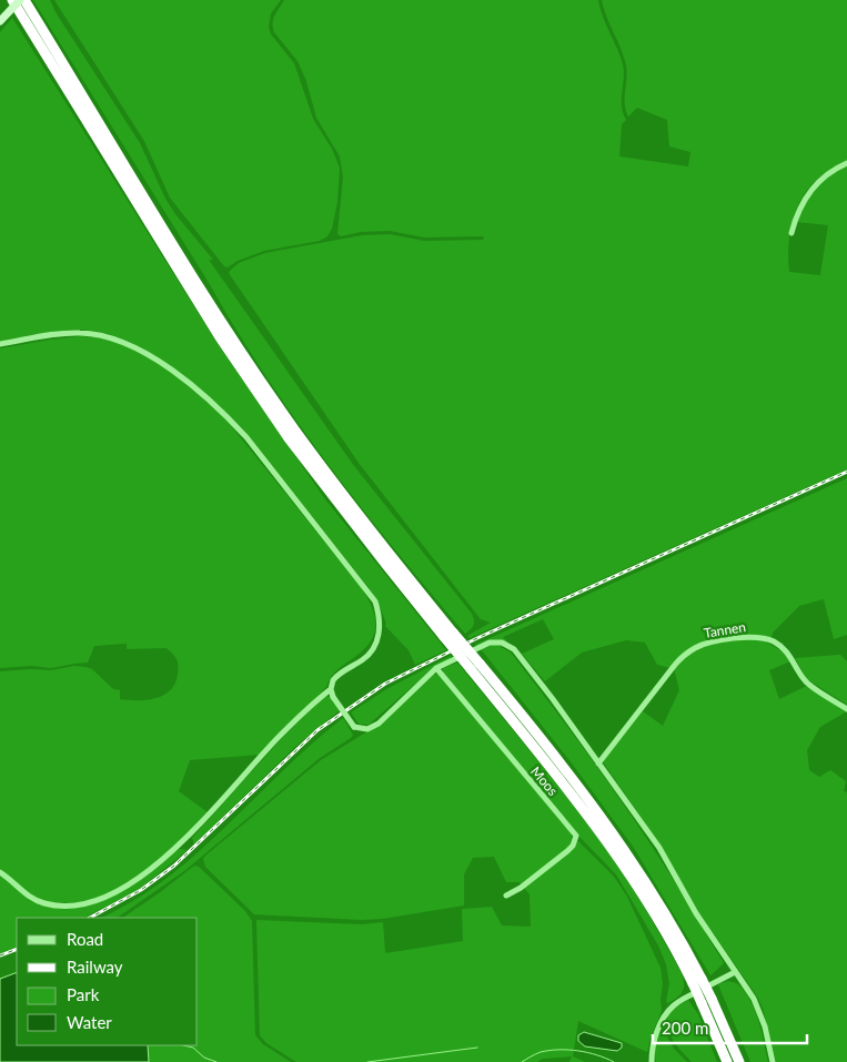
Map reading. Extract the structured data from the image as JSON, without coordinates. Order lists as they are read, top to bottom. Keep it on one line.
{"streets":{"street":["Tannen","Moos"]},"legend":["Road","Railway","Park","Water"],"scale_bar":"200 m"}
